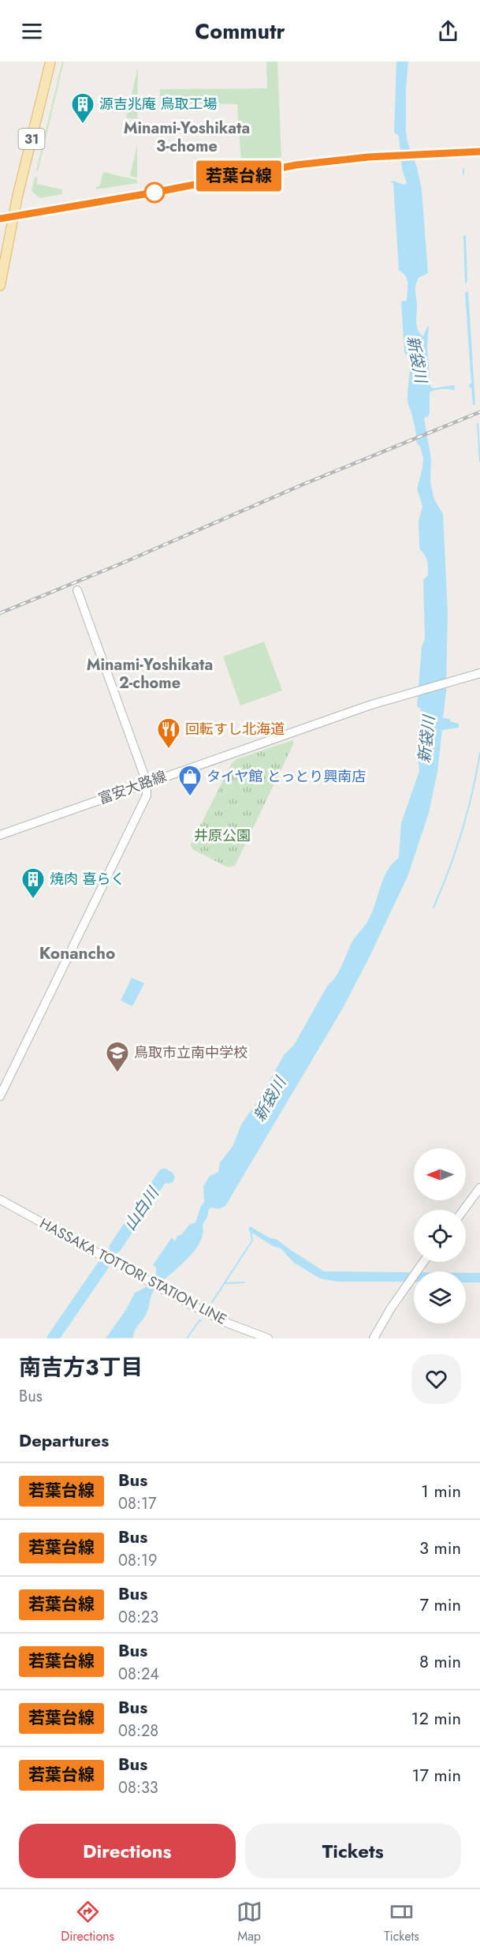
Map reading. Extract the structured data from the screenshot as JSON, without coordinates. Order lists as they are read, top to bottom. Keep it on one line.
{"streets":{"main road":["31"],"street":["富安大路線","HASSAKA TOTTORI STATION LINE"]},"districts":["Minami-Yoshikata 3-chome","Minami-Yoshikata 2-chome","Konancho"],"water":["新袋川","山白川"],"parks":["井原公園"],"places":{"building":["源吉兆庵 鳥取工場","焼肉 喜らく"],"restaurant":["回転すし北海道"],"shop":["タイヤ館 とっとり興南店"],"school or university":["鳥取市立南中学校"]},"lines":["bus line 若葉台線"],"north":"left","page":{"header":"Commutr","on_map":"若葉台線","heading":[["南吉方3丁目","Bus"],"Departures"],"list":[{"mark":"若葉台線","name":"Bus","note":"08:17","value":"1 min"},{"mark":"若葉台線","name":"Bus","note":"08:19","value":"3 min"},{"mark":"若葉台線","name":"Bus","note":"08:23","value":"7 min"},{"mark":"若葉台線","name":"Bus","note":"08:24","value":"8 min"},{"mark":"若葉台線","name":"Bus","note":"08:28","value":"12 min"},{"mark":"若葉台線","name":"Bus","note":"08:33","value":"17 min"}],"buttons":["Directions","Tickets"],"tabs":["Directions","Map","Tickets"]}}
